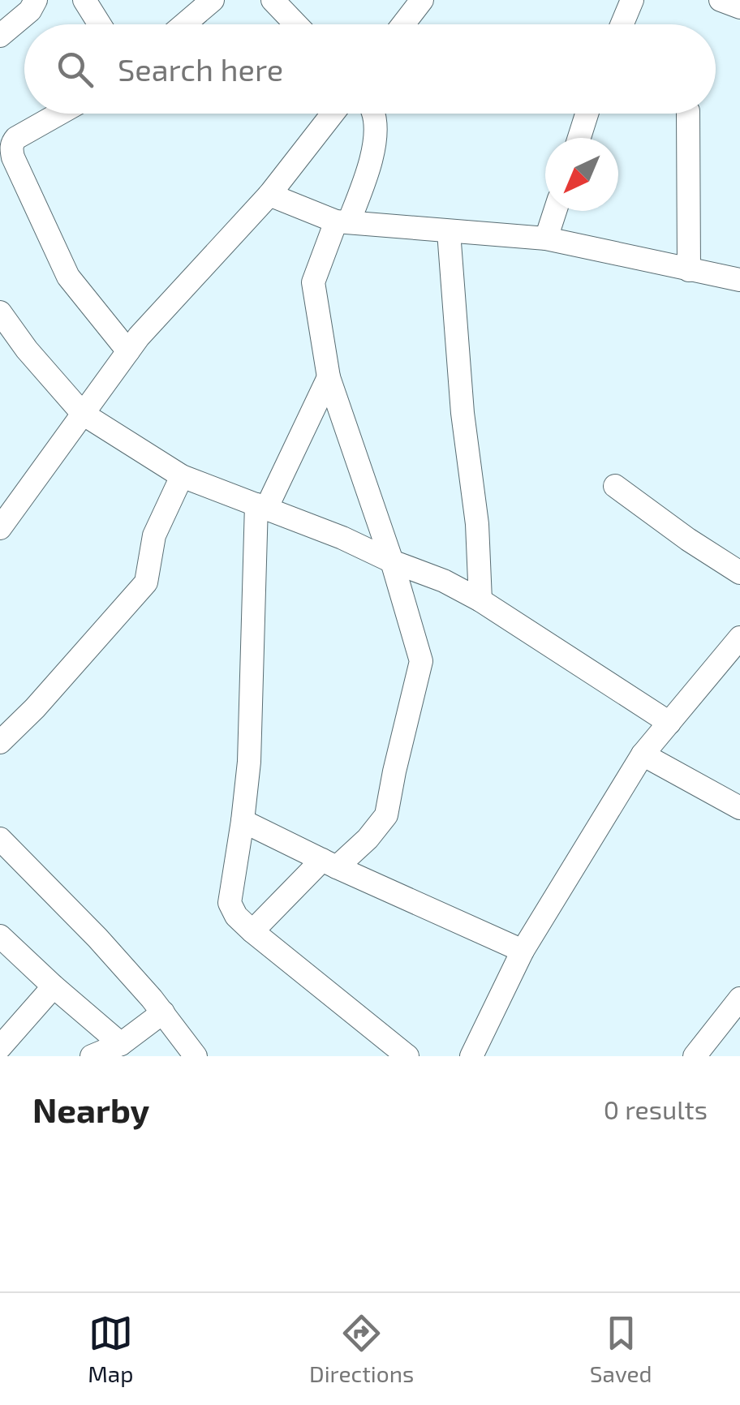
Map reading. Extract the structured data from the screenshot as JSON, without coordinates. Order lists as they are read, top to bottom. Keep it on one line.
{"north":"bottom left","page":{"search":"Search here","heading":["Nearby","0 results"],"nav":["Map","Directions","Saved"]}}
